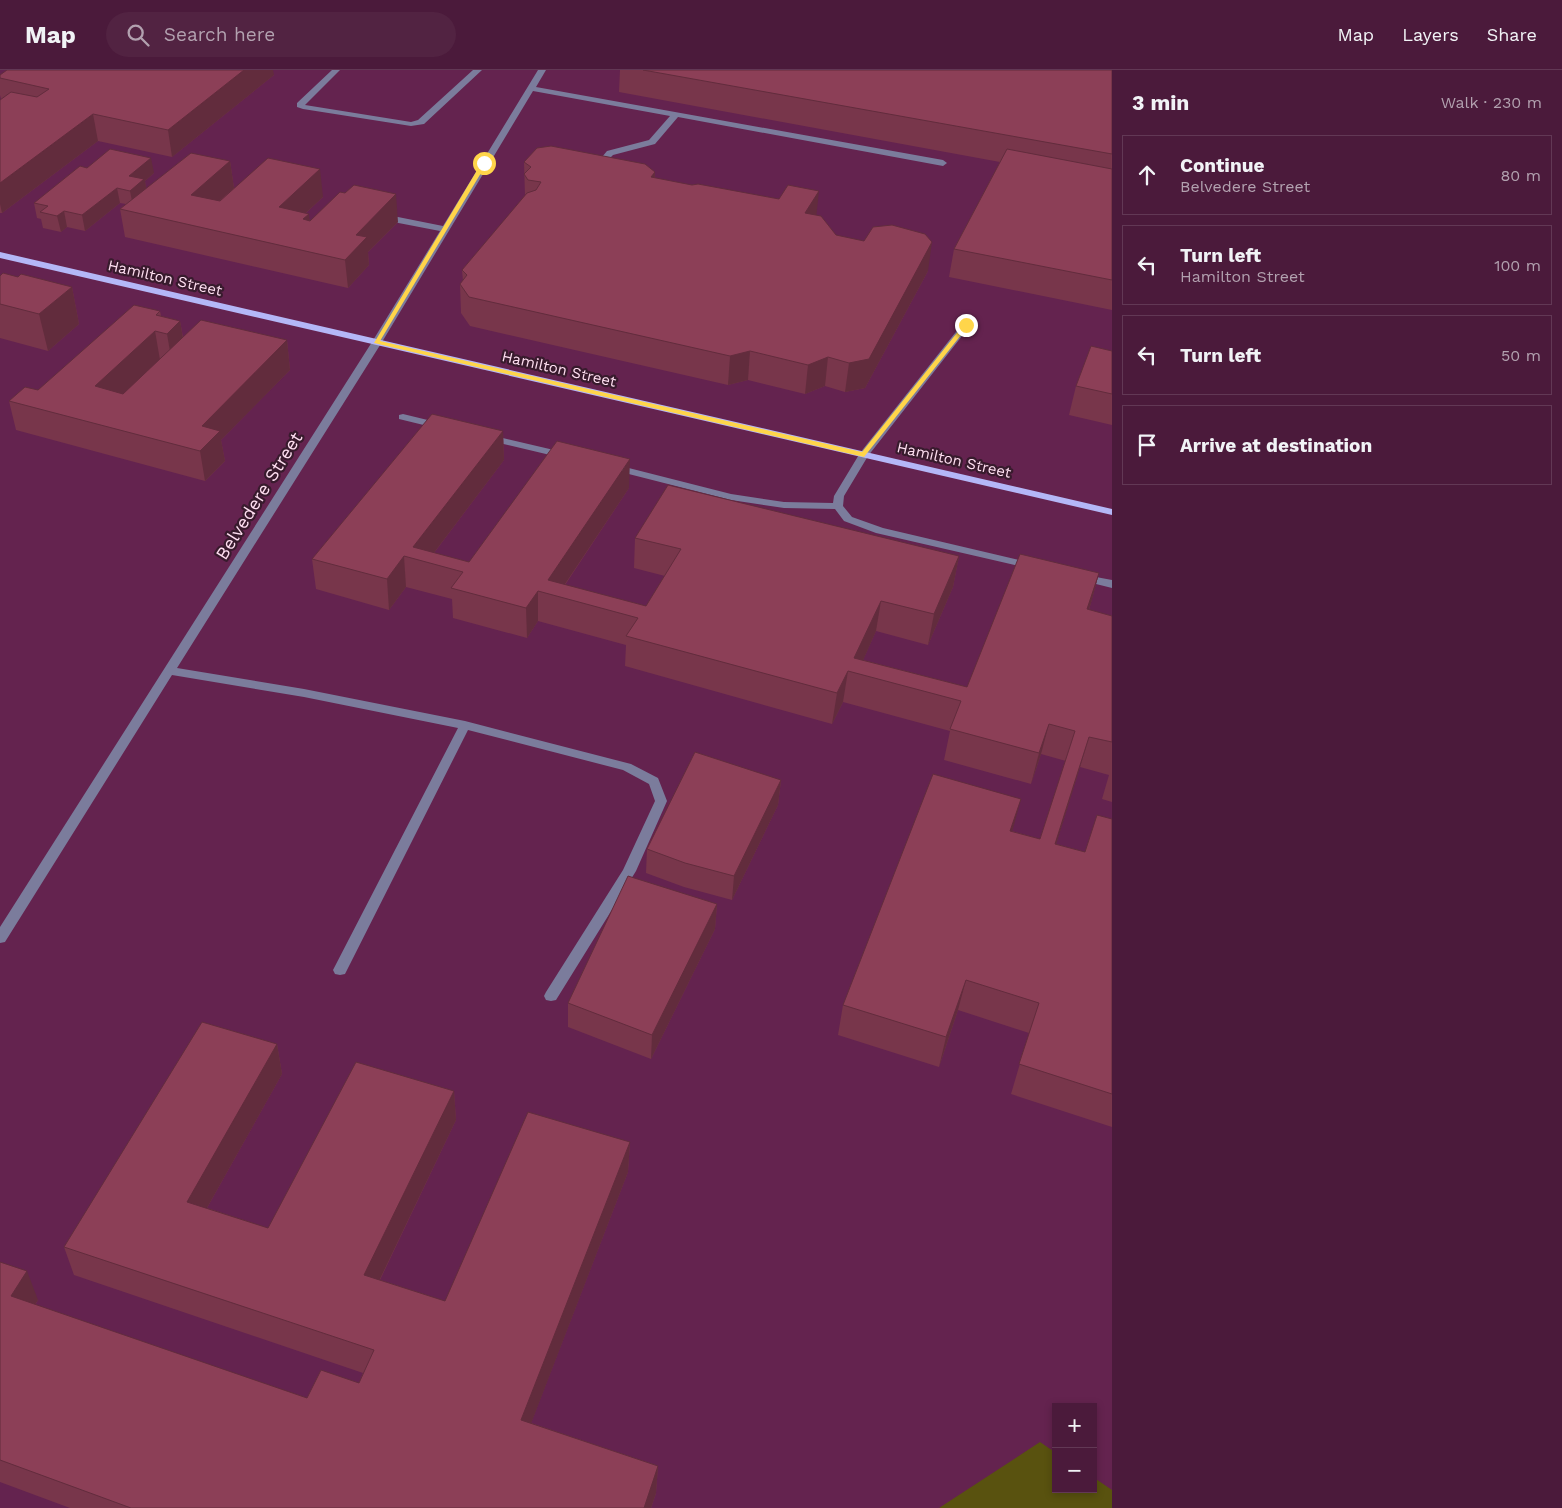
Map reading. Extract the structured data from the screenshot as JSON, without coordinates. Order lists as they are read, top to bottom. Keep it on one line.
{"streets":{"main road":["Hamilton Street"],"street":["Belvedere Street"]},"crossings":[["Hamilton Street","Belvedere Street"]],"page":{"header":"Map","search":"Search here","nav":["Map","Layers","Share"],"heading":["3 min","Walk · 230 m"],"list":[["Continue","Belvedere Street","80 m"],["Turn left","Hamilton Street","100 m"],["Turn left","50 m"],"Arrive at destination"],"map_buttons":["+","−"]}}
